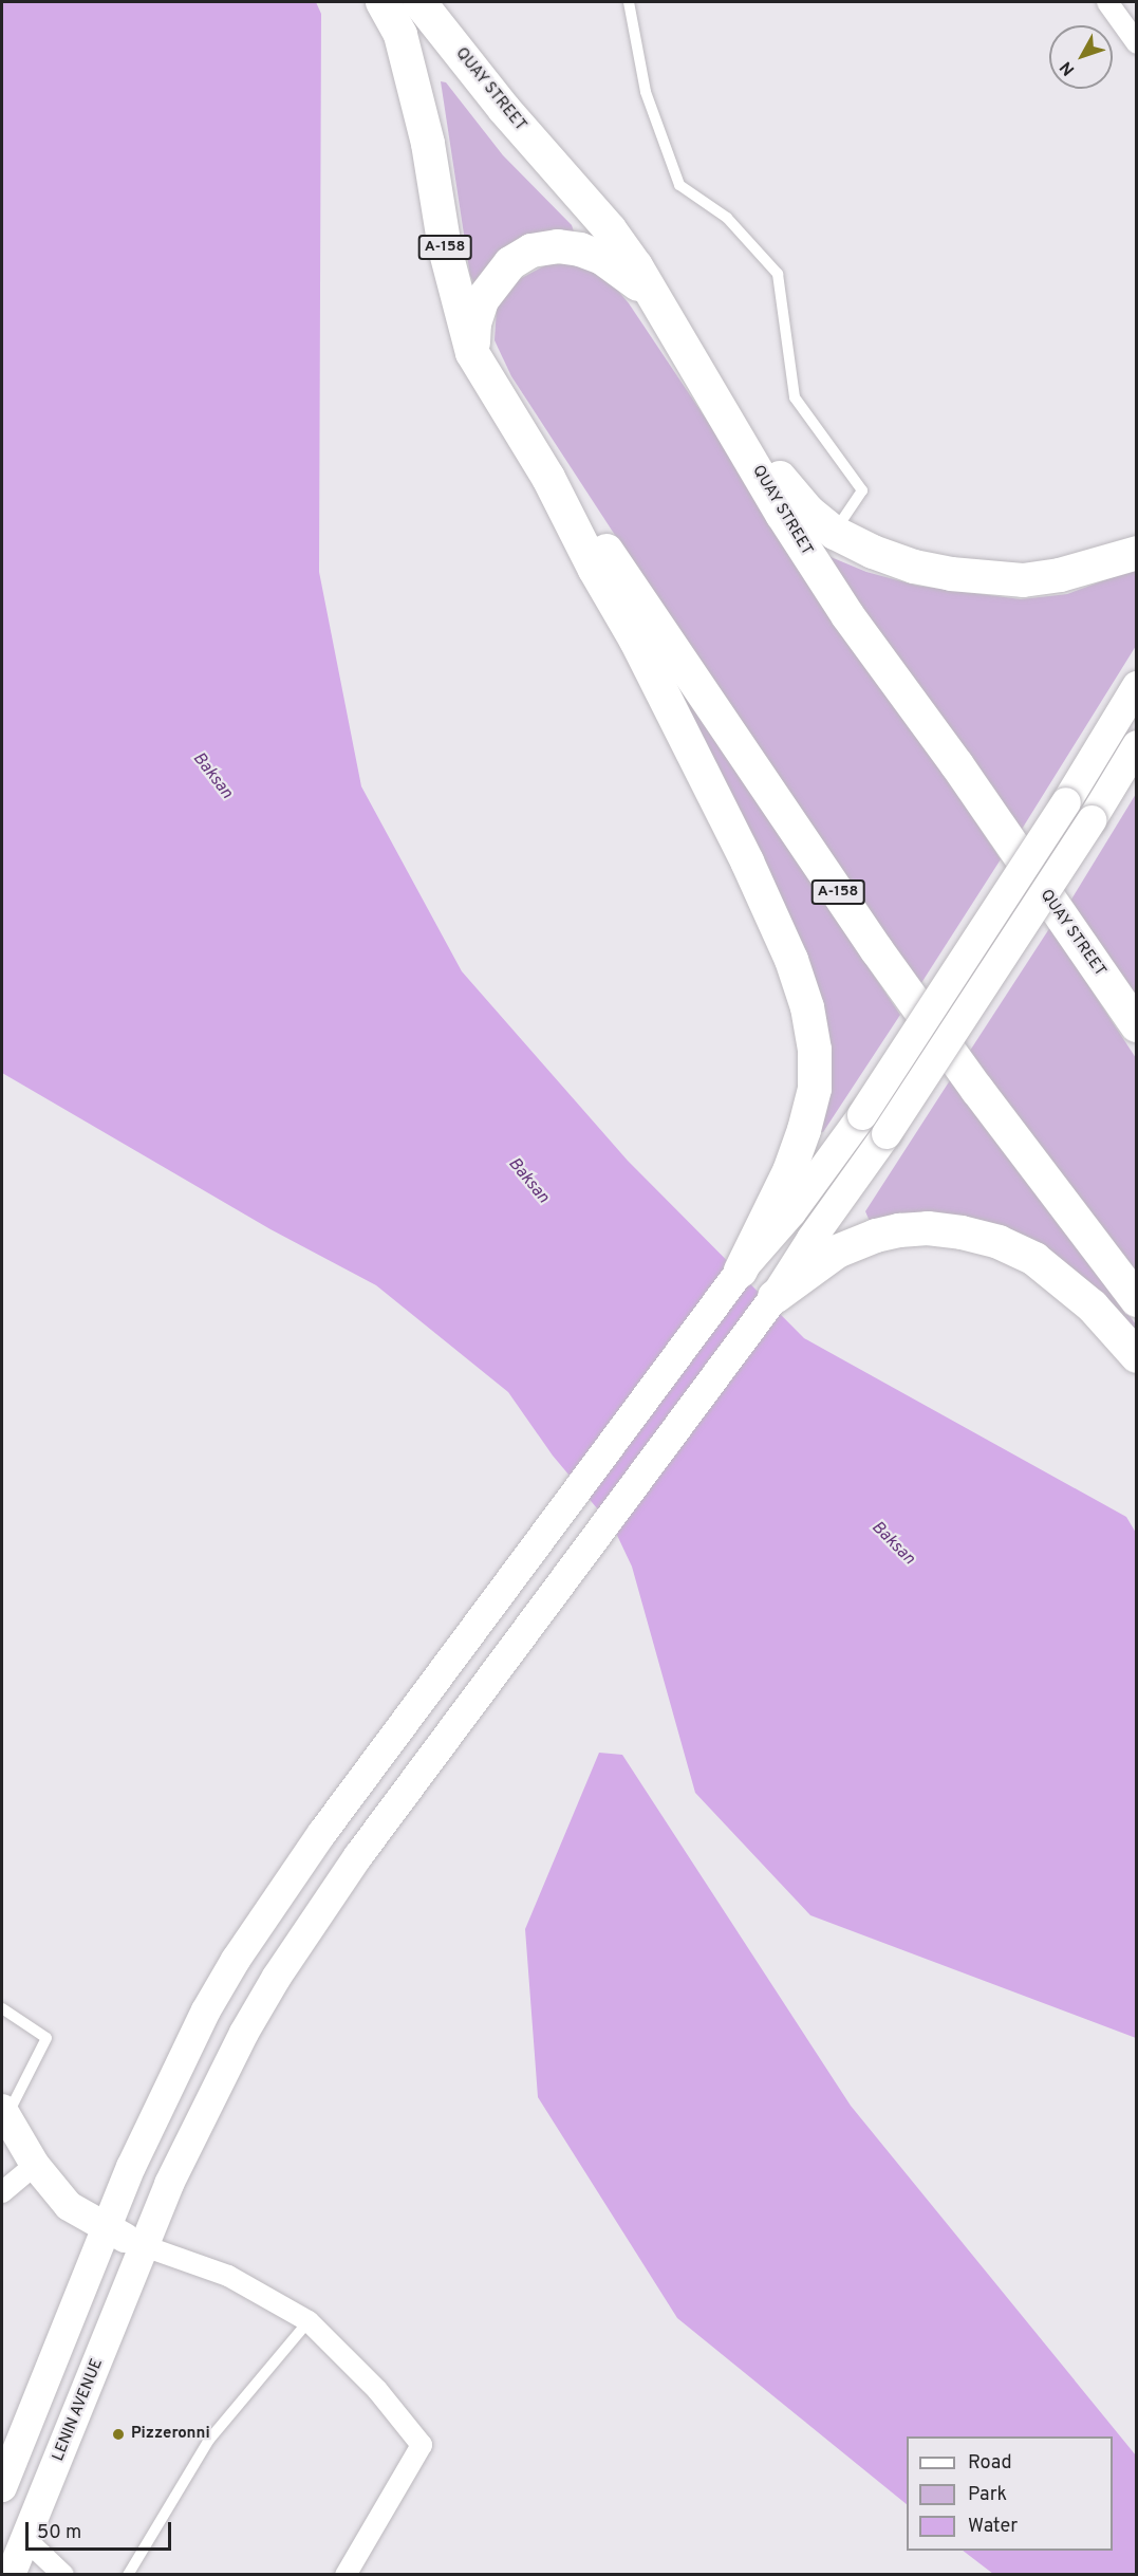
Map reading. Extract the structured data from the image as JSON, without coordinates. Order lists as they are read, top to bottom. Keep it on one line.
{"streets":{"main road":["QUAY STREET","А-158","LENIN AVENUE"]},"water":["Baksan"],"places":["Pizzeronni"],"legend":["Road","Park","Water"],"scale_bar":"50 m","north":"bottom left"}
